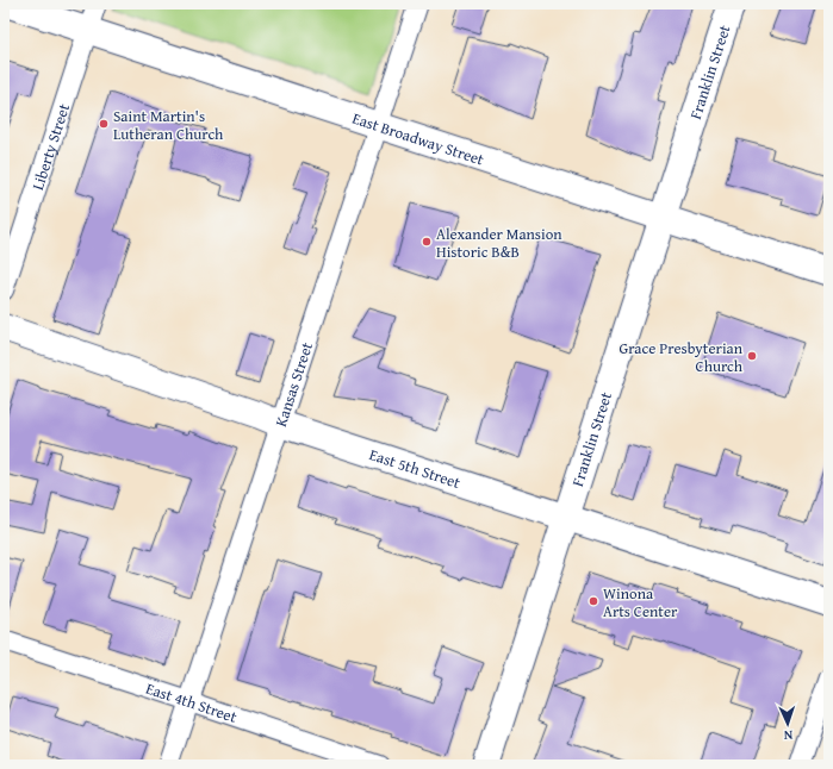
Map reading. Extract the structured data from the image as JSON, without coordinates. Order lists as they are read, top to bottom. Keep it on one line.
{"streets":{"street":["Franklin Street","East Broadway Street","Liberty Street","Kansas Street","East 5th Street","East 4th Street"]},"crossings":[["Franklin Street","East Broadway Street"],["Franklin Street","East 5th Street"],["East Broadway Street","Liberty Street"],["East Broadway Street","Kansas Street"],["Kansas Street","East 5th Street"],["Kansas Street","East 4th Street"]],"places":["Saint Martin's Lutheran Church","Alexander Mansion Historic B&B","Grace Presbyterian Church","Winona Arts Center"],"north":"bottom"}
